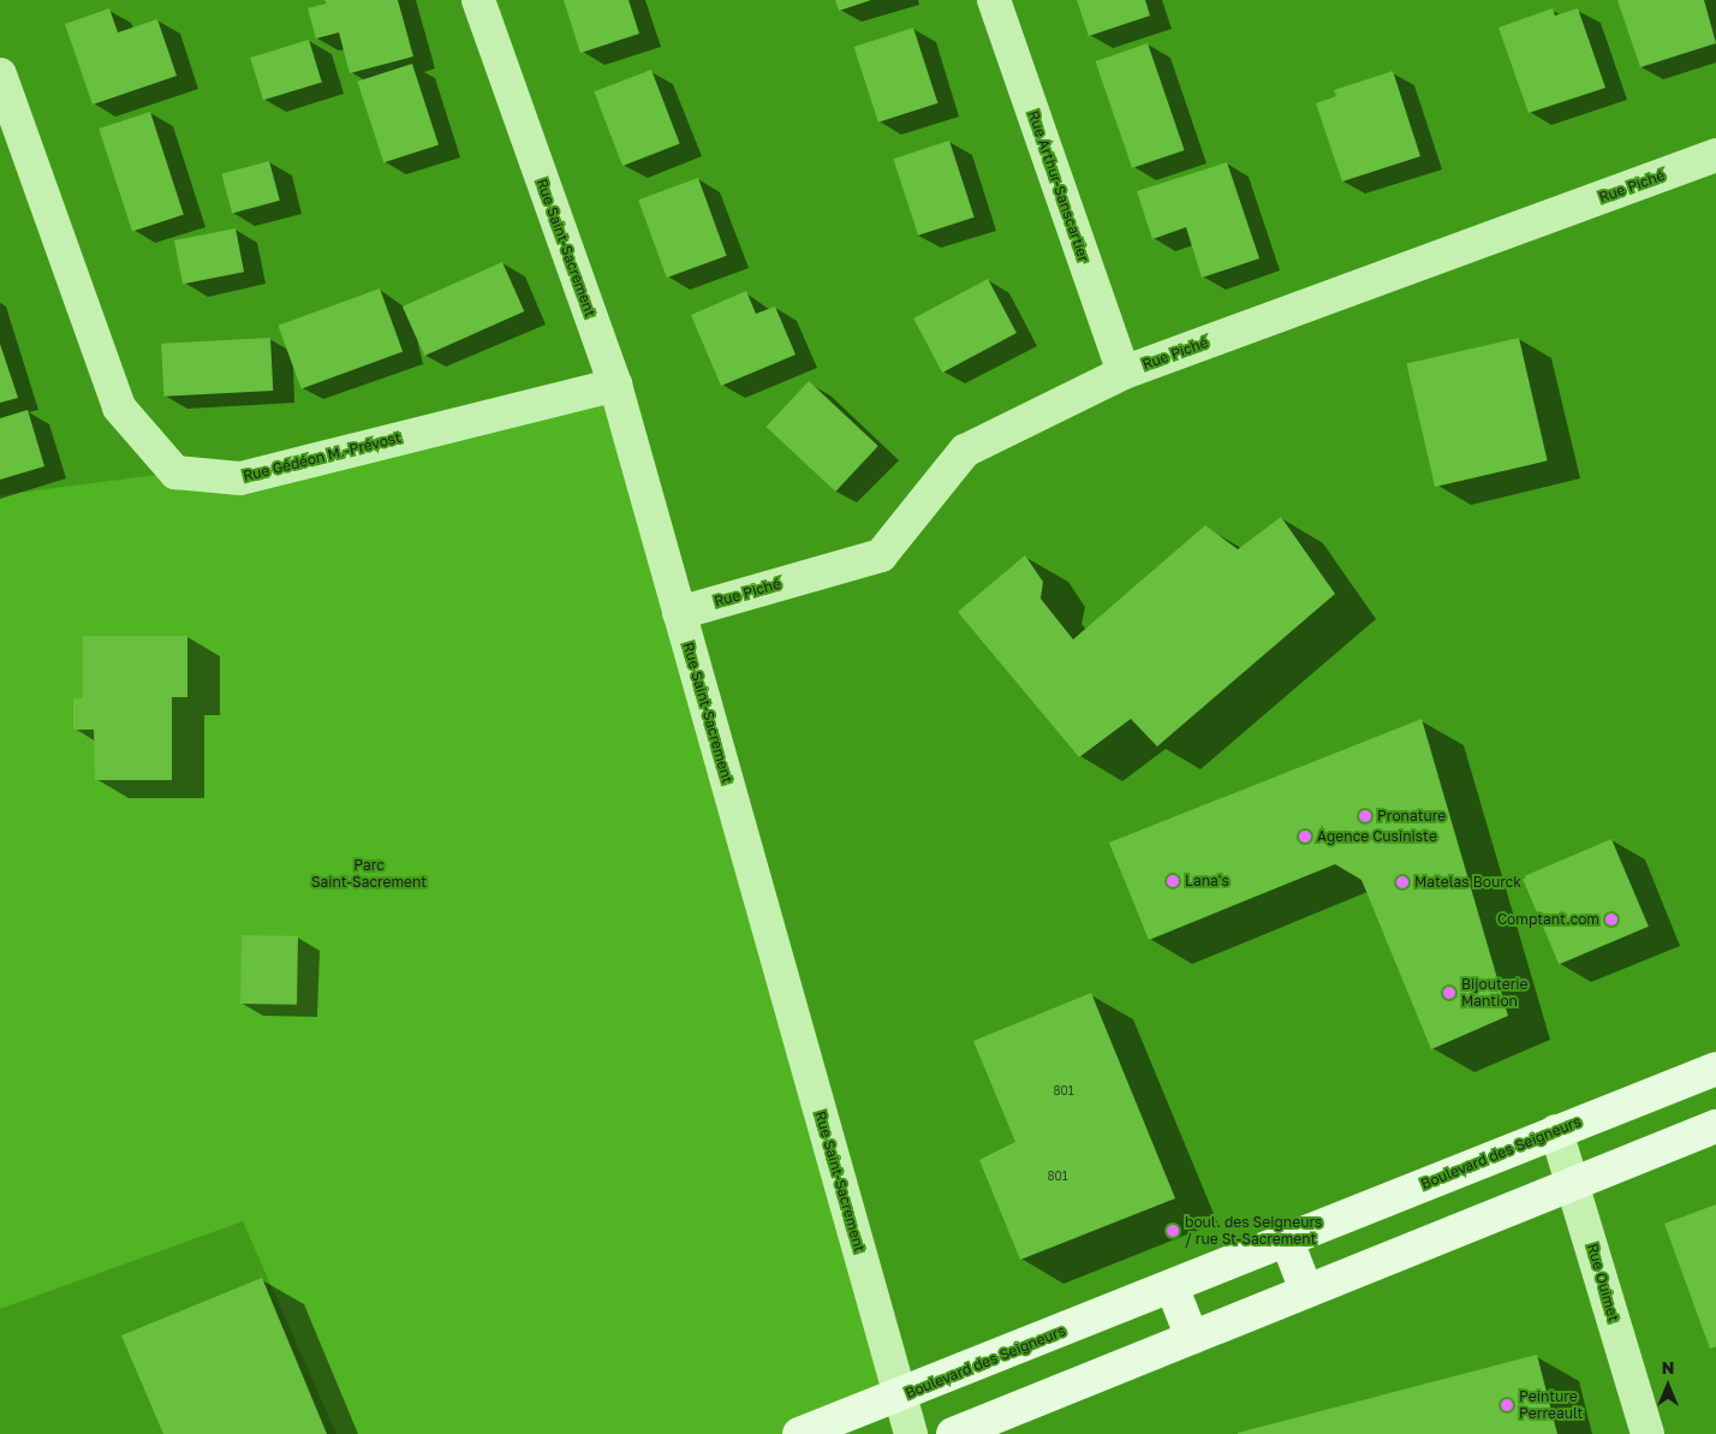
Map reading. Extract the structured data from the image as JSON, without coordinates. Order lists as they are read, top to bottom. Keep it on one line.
{"streets":{"main road":["Boulevard des Seigneurs"],"street":["Rue Arthur-Sanscartier","Rue Piché","Rue Saint-Sacrement","Rue Gédéon M.-Prévost","Rue Ouimet"]},"crossings":[["Rue Arthur-Sanscartier","Rue Piché"],["Rue Piché","Rue Saint-Sacrement"],["Rue Saint-Sacrement","Rue Gédéon M.-Prévost"],["Rue Saint-Sacrement","Boulevard des Seigneurs"],["Boulevard des Seigneurs","Rue Ouimet"]],"parks":["Parc Saint-Sacrement"],"places":["Pronature","Agence Cusiniste","Lana's","Matelas Bourck","Comptant.com","Bijouterie Mantion","boul. des Seigneurs / rue St-Sacrement","Peinture Perreault"],"house_numbers":["801","801"],"north":"top"}
